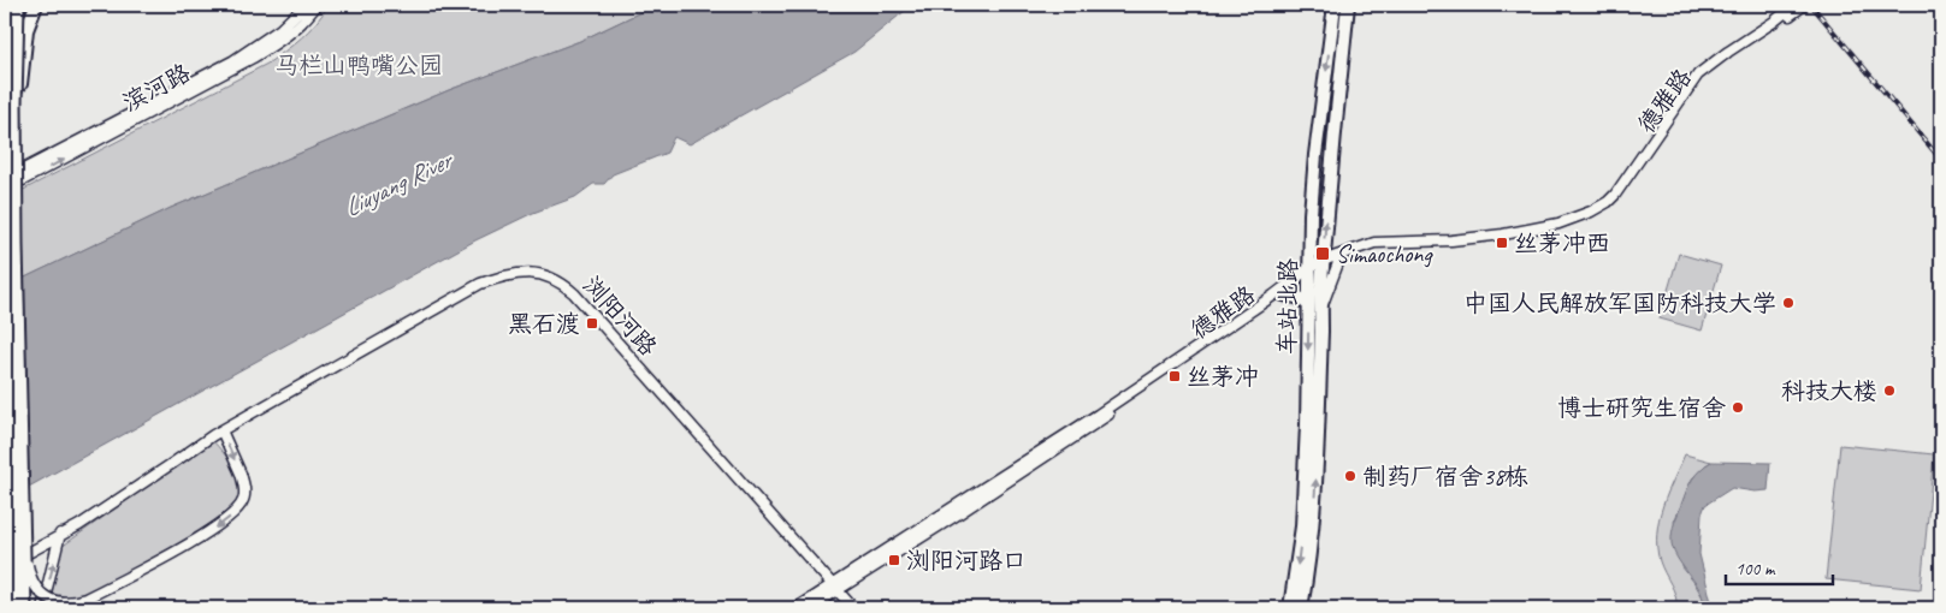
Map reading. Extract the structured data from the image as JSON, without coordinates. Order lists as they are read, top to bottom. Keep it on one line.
{"streets":{"main road":["车站北路"],"street":["滨河路","德雅路","浏阳河路"]},"crossings":[["德雅路","车站北路"],["德雅路","浏阳河路"]],"water":["Liuyang River"],"parks":["马栏山鸭嘴公园"],"places":{"transit":["丝茅冲西","Simaochong","黑石渡","丝茅冲","浏阳河路口"],"other":["中国人民解放军国防科技大学","科技大楼","博士研究生宿舍","制药厂宿舍38栋"]},"scale_bar":"100 m"}
